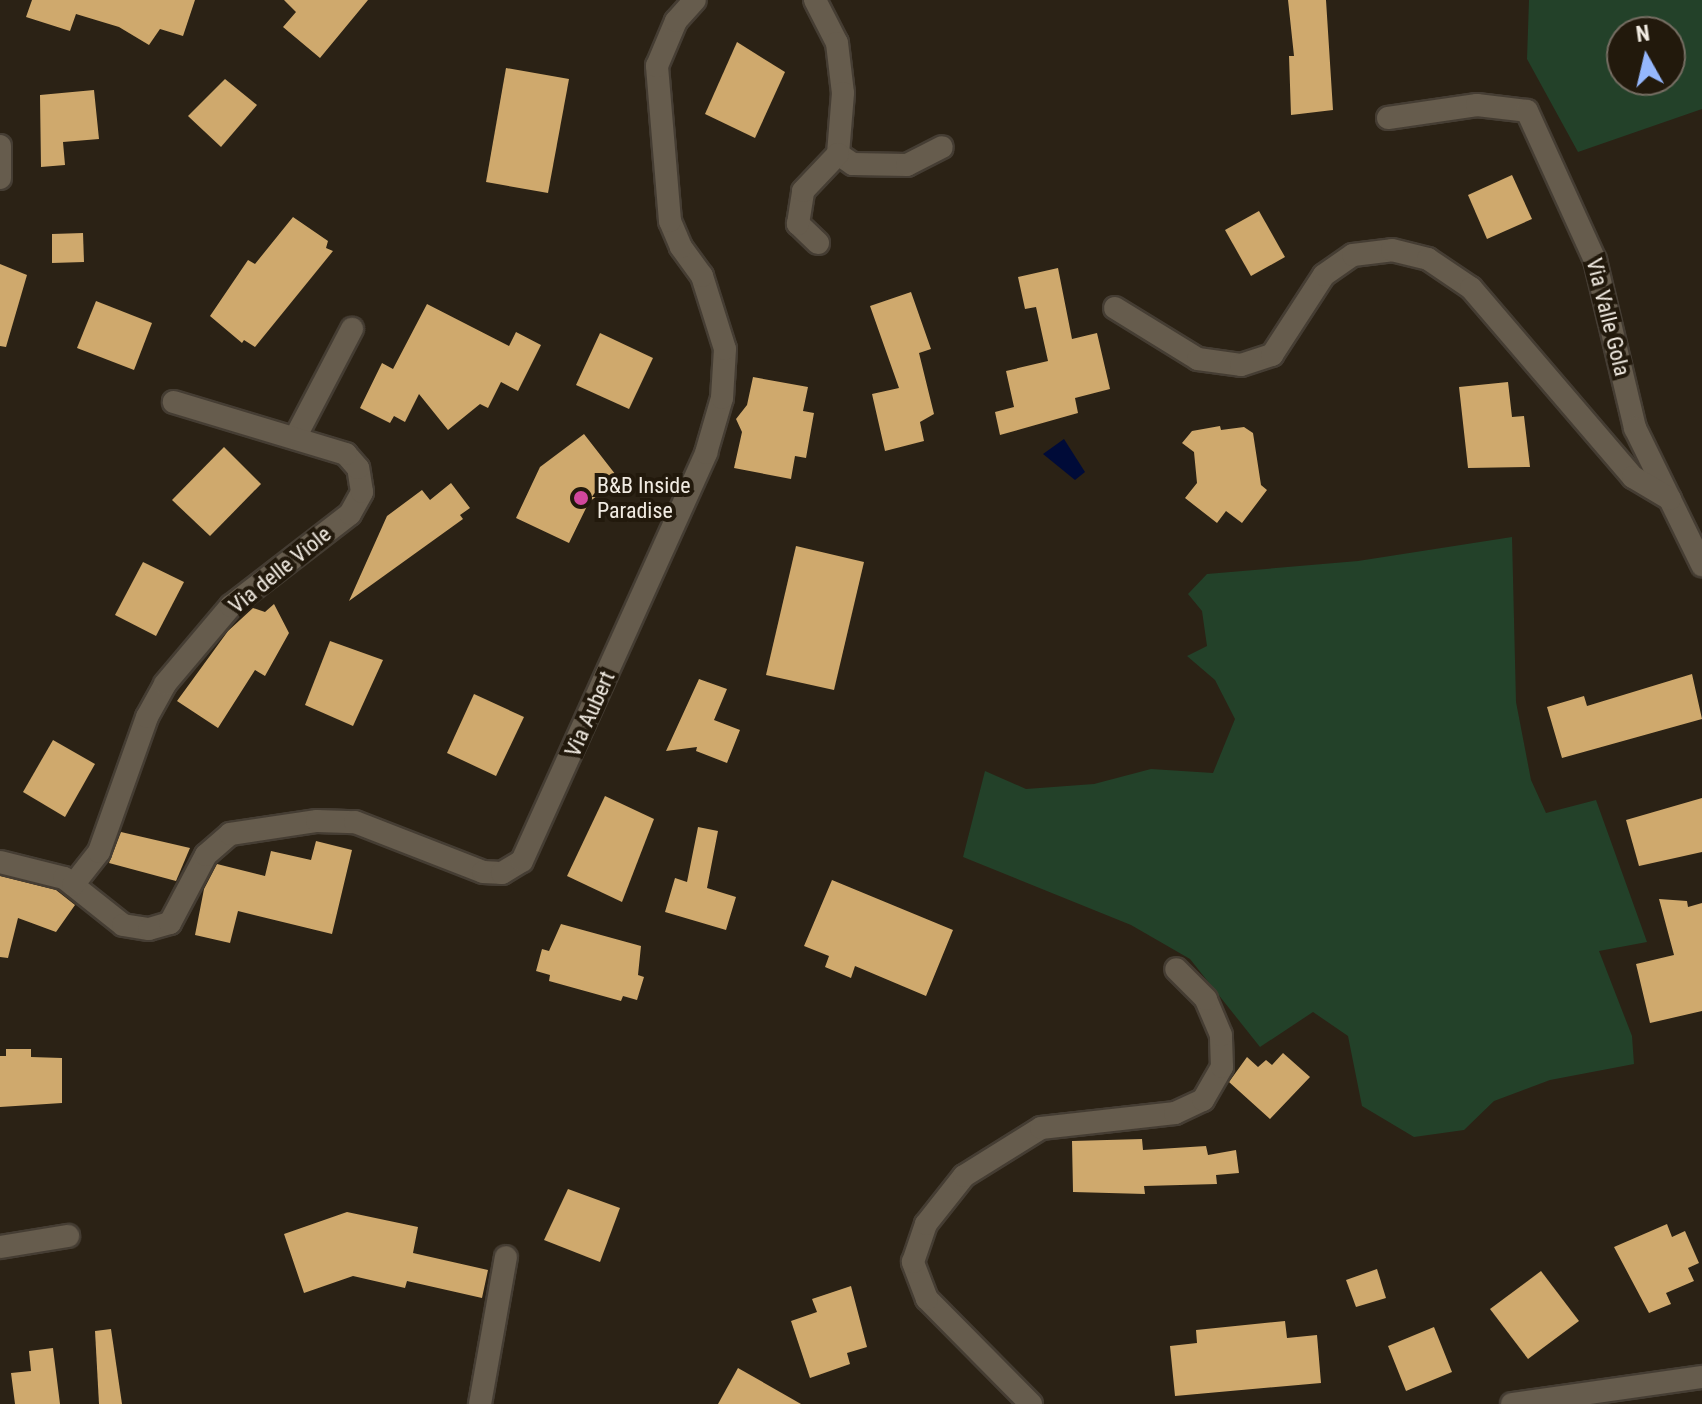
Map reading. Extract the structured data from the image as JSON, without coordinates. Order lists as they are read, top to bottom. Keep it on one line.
{"streets":{"street":["Via Valle Gola","Via delle Viole","Via Aubert"]},"crossings":[["Via delle Viole","Via Aubert"]],"places":["B&B Inside Paradise"],"north":"top"}
